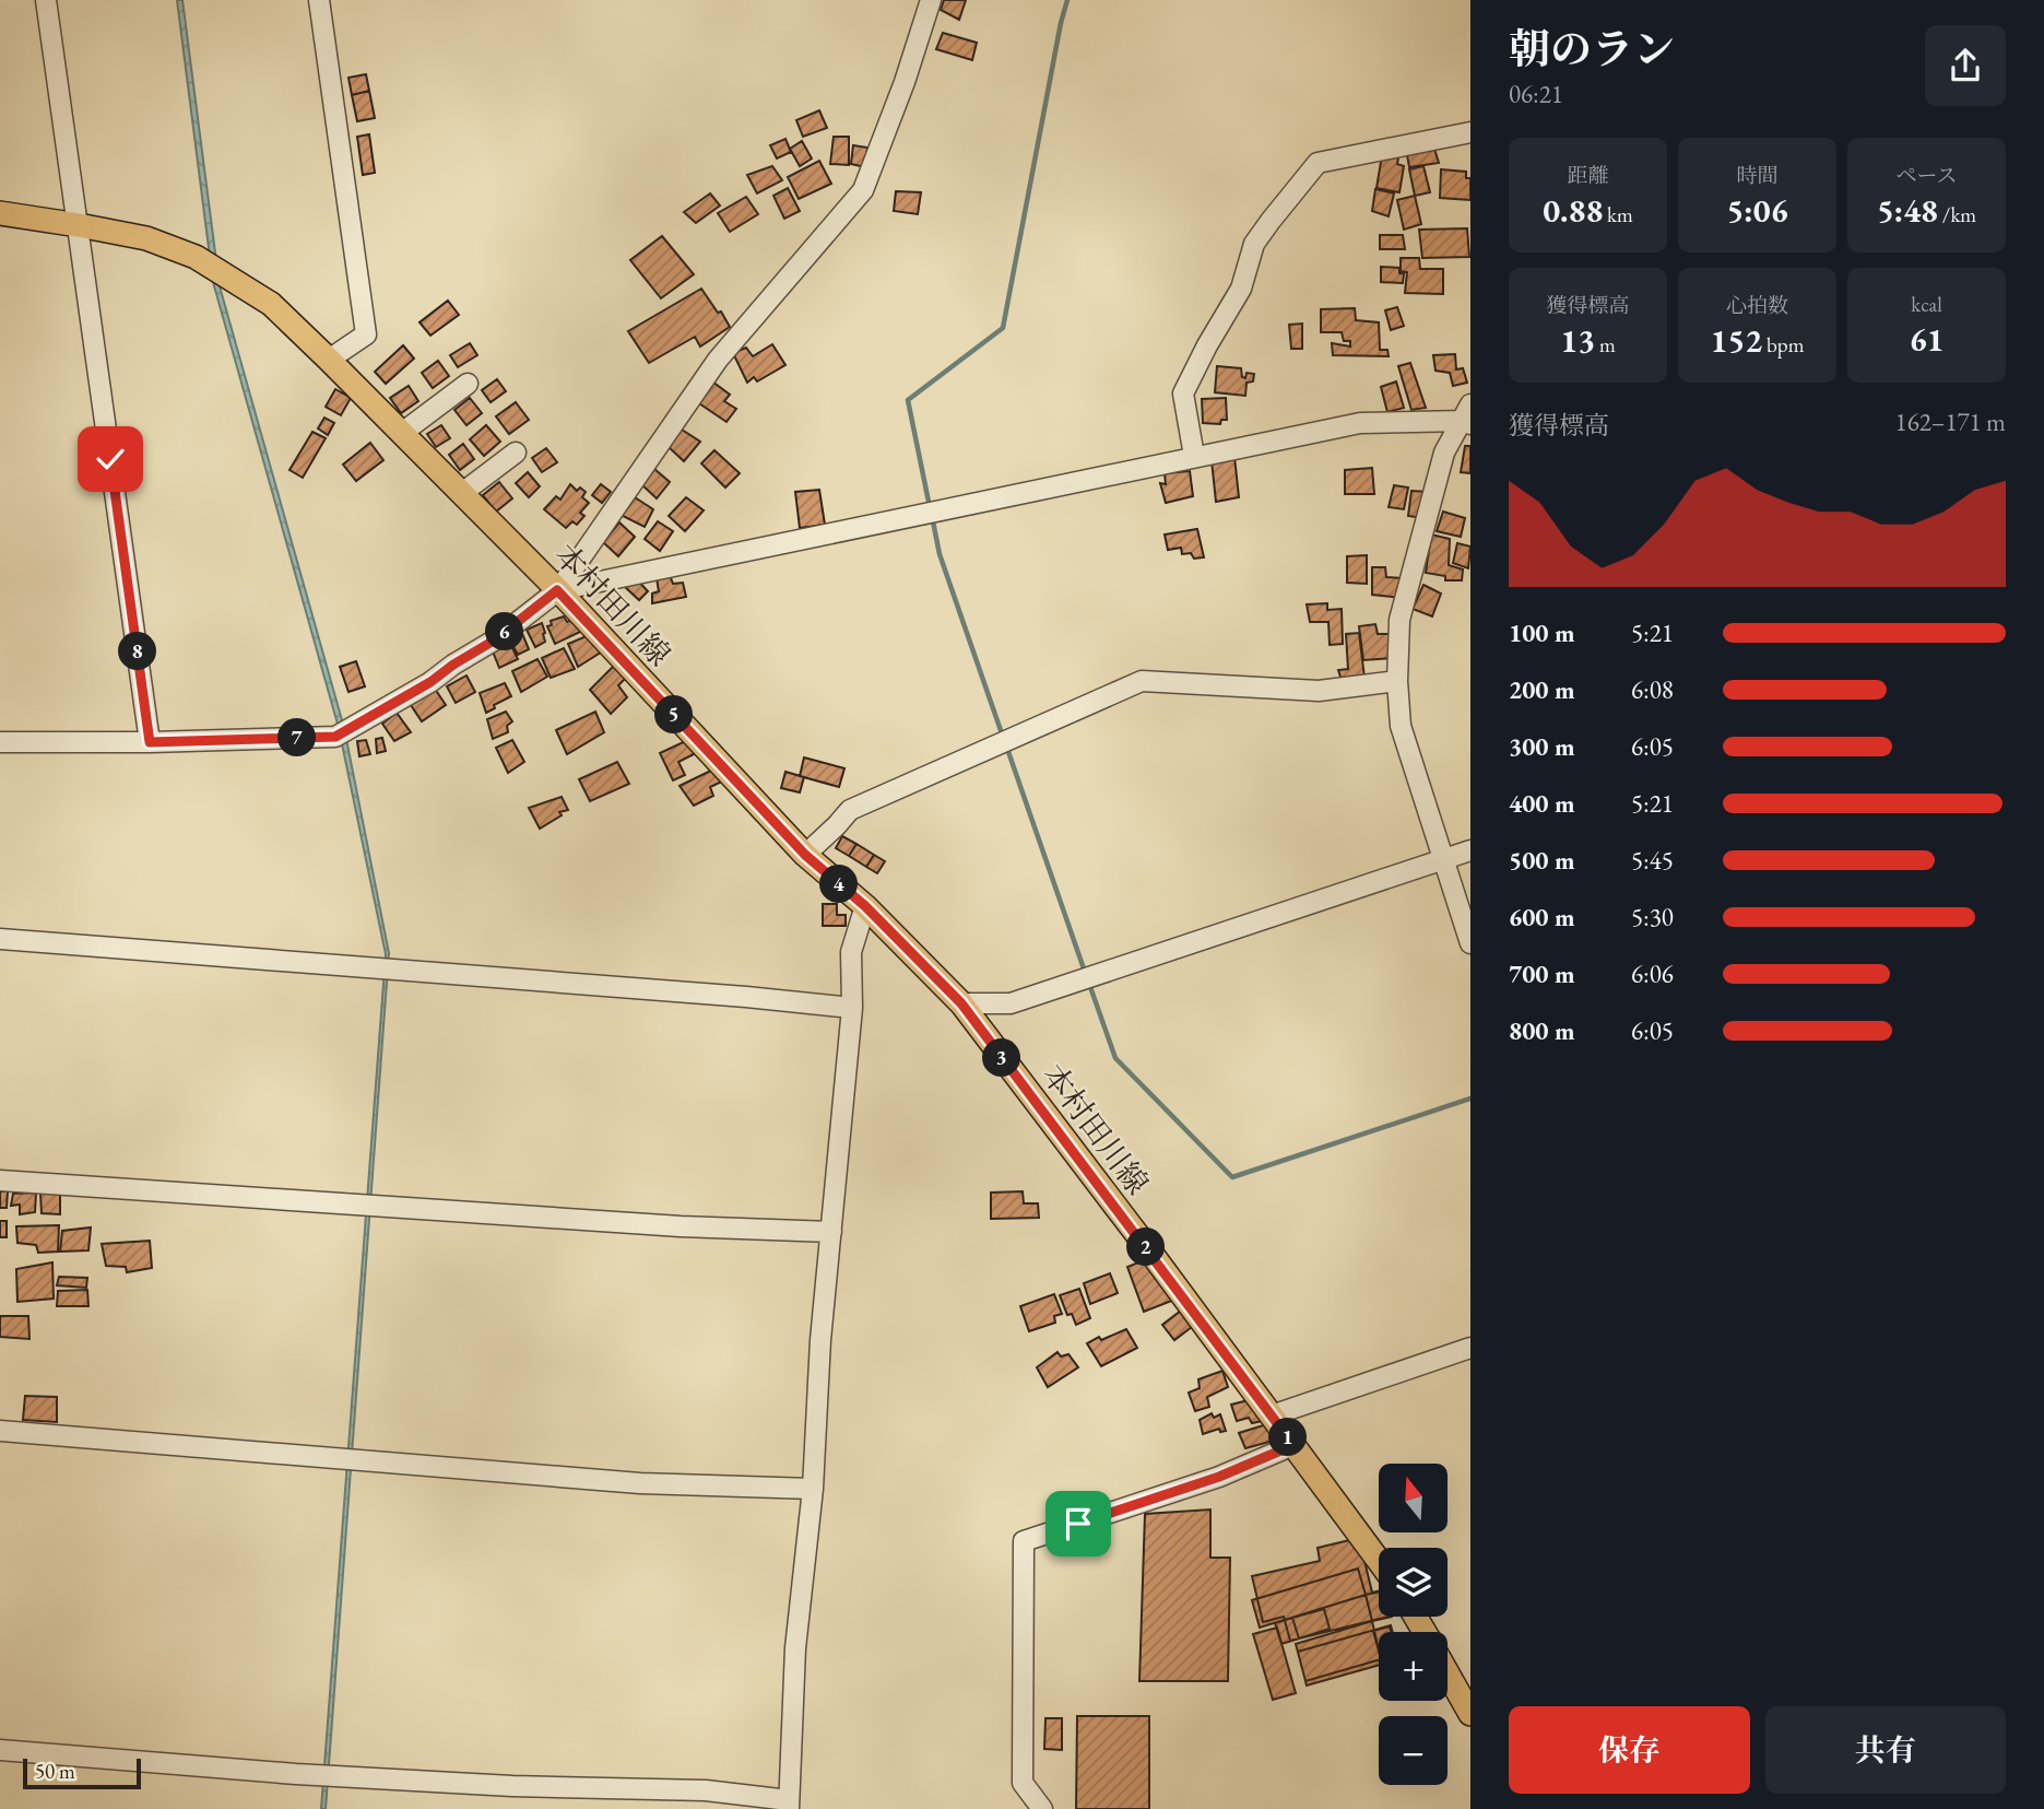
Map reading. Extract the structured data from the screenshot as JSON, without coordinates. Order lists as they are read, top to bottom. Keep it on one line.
{"streets":{"main road":["本村田川線"]},"scale_bar":"50 m","north":"top","page":{"heading":["朝のラン","06:21"],"stats":[["距離","0.88 km"],["時間","5:06"],["ペース","5:48 /km"],["獲得標高","13 m"],["心拍数","152 bpm"],["kcal","61"]],"chart":["獲得標高","162–171 m"],"list":[{"name":"100 m","note":"5:21"},{"name":"200 m","note":"6:08"},{"name":"300 m","note":"6:05"},{"name":"400 m","note":"5:21"},{"name":"500 m","note":"5:45"},{"name":"600 m","note":"5:30"},{"name":"700 m","note":"6:06"},{"name":"800 m","note":"6:05"}],"pins":["6","8","5","7","4","3","2","1"],"map_buttons":["+","−"],"buttons":["保存","共有"],"scale":"50 m"}}
